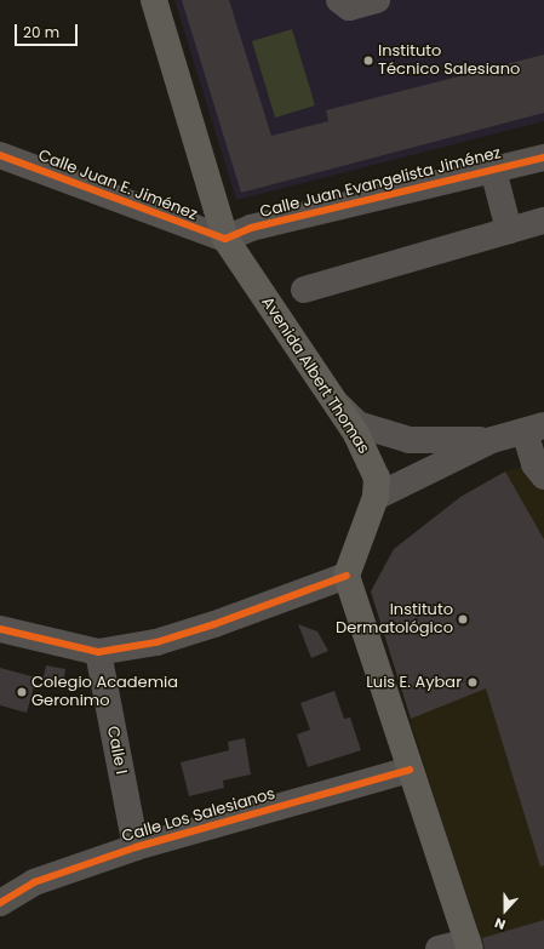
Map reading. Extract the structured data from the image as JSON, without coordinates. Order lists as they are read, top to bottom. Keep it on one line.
{"streets":{"main road":["Avenida Albert Thomas"],"street":["Calle Juan Evangelista Jiménez","Calle Juan E. Jiménez","Calle I","Calle Los Salesianos"]},"crossings":[["Calle Juan Evangelista Jiménez","Calle Juan E. Jiménez"],["Calle Juan Evangelista Jiménez","Avenida Albert Thomas"],["Calle Juan E. Jiménez","Avenida Albert Thomas"],["Calle I","Calle Los Salesianos"]],"places":["Instituto Técnico Salesiano","Instituto Dermatológico","Luis E. Aybar","Colegio Academia Geronimo"],"scale_bar":"20 m","north":"bottom"}
